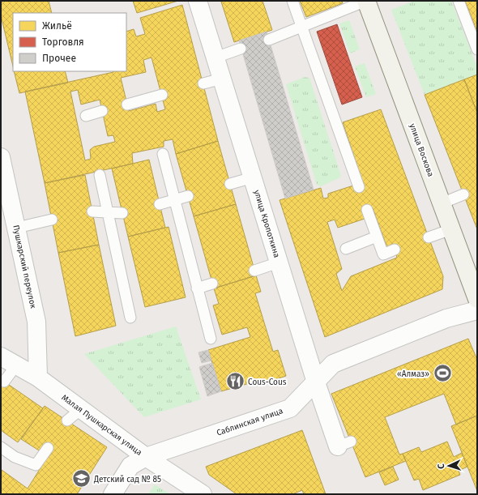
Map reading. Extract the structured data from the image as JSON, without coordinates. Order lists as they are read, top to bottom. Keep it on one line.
{"streets":{"street":["улица Воскова","улица Кропоткина","Пушкарский переулок","Саблинская улица","Малая Пушкарская улица"]},"crossings":[["улица Кропоткина","Саблинская улица"],["Пушкарский переулок","Малая Пушкарская улица"],["Саблинская улица","Малая Пушкарская улица"]],"places":{"sports":["«Алмаз»"],"restaurant":["Cous-Cous"],"school or university":["Детский сад № 85"]},"legend":["Жильё","Торговля","Прочее"],"north":"left"}
